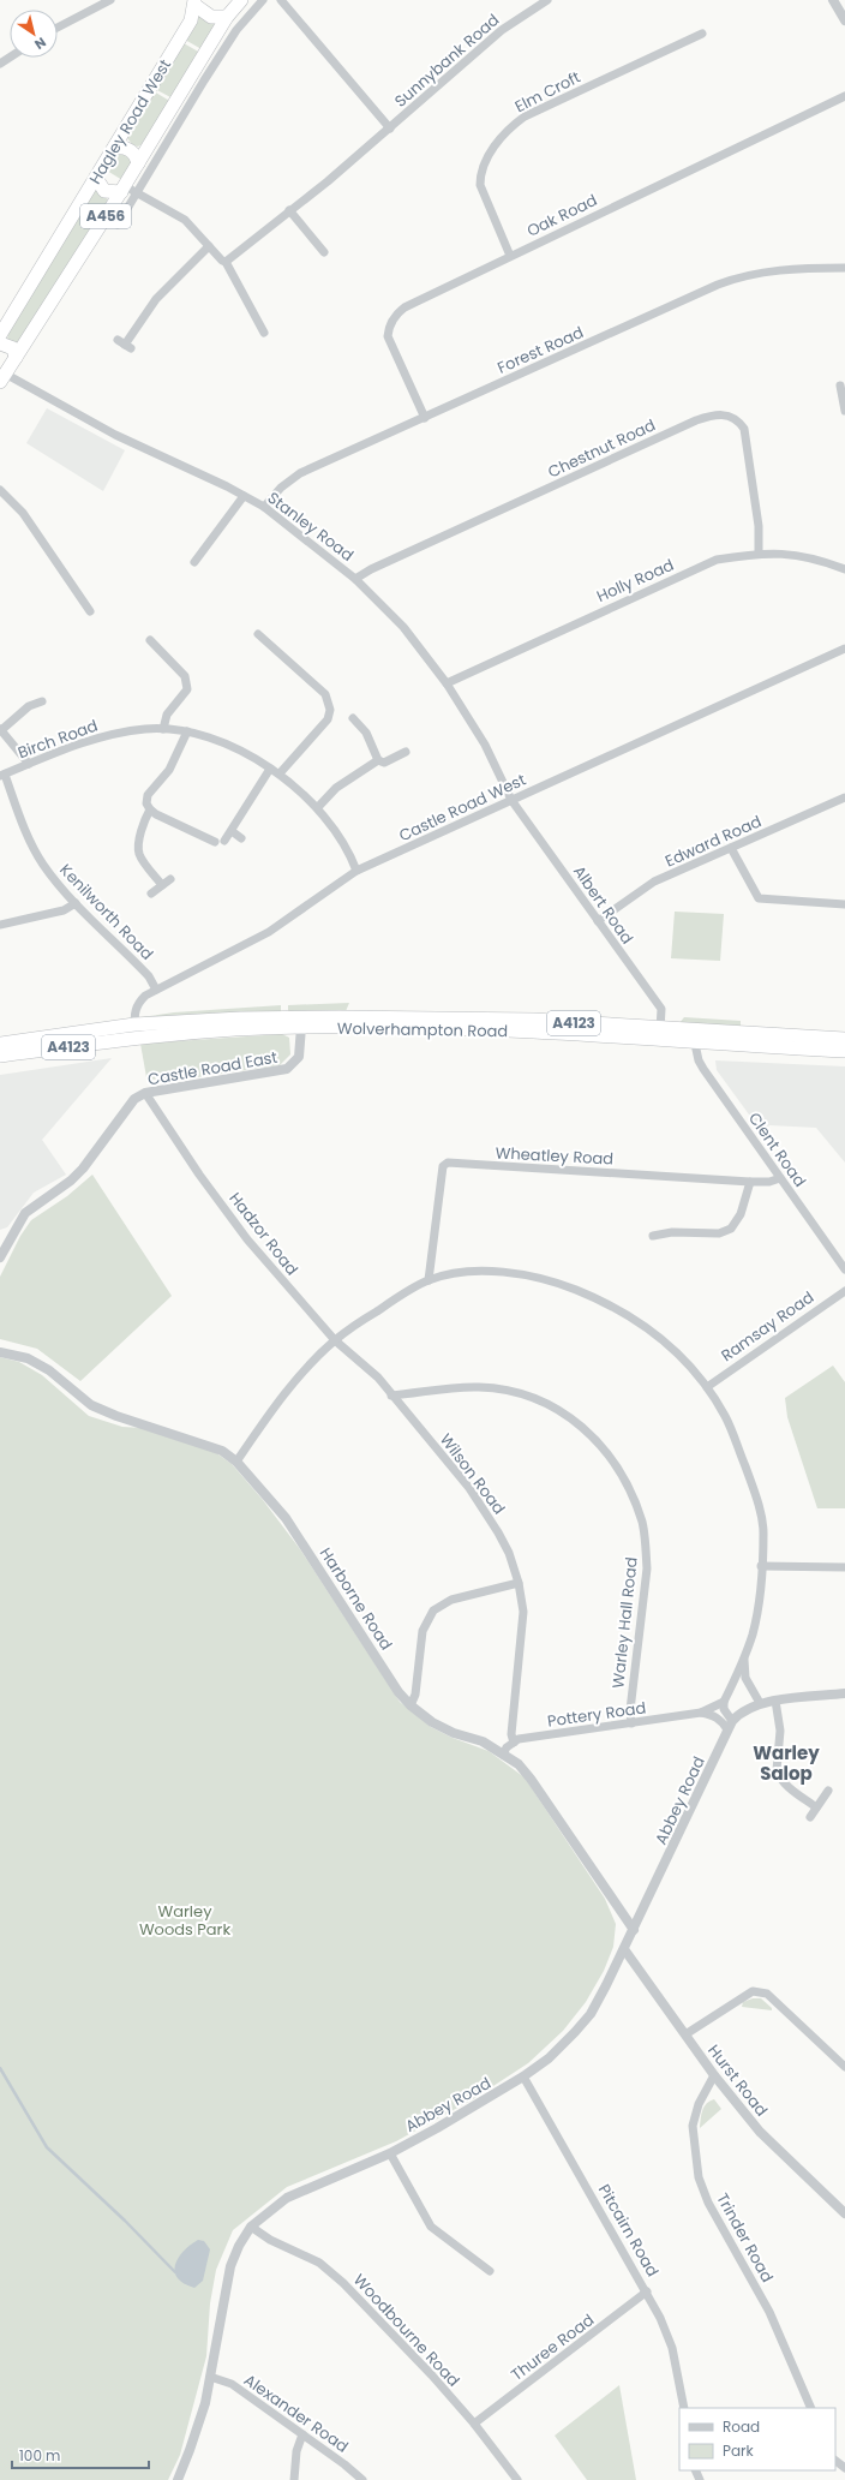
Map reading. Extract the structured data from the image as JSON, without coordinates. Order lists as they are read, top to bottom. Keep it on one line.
{"streets":{"highway":["Hagley Road West","A456","A4123","Wolverhampton Road"],"street":["Sunnybank Road","Elm Croft","Oak Road","Forest Road","Chestnut Road","Stanley Road","Holly Road","Birch Road","Castle Road West","Edward Road","Albert Road","Kenilworth Road","Castle Road East","Clent Road","Wheatley Road","Hadzor Road","Ramsay Road","Wilson Road","Harborne Road","Warley Hall Road","Pottery Road","Abbey Road","Hurst Road","Pitcairn Road","Trinder Road","Woodbourne Road","Thuree Road","Alexander Road"]},"crossings":[["Elm Croft","Oak Road"],["Hagley Road West","A456"],["Hagley Road West","Stanley Road"],["Oak Road","Forest Road"],["Forest Road","Stanley Road"],["Chestnut Road","Stanley Road"],["Chestnut Road","Holly Road"],["Stanley Road","Holly Road"],["Stanley Road","Castle Road West"],["Stanley Road","Albert Road"],["Birch Road","Castle Road West"],["Birch Road","Kenilworth Road"],["Castle Road West","Albert Road"],["Castle Road West","Kenilworth Road"],["Castle Road West","Wolverhampton Road"],["Edward Road","Albert Road"],["Albert Road","Wolverhampton Road"],["Wolverhampton Road","Castle Road East"],["Wolverhampton Road","Clent Road"],["Castle Road East","Hadzor Road"],["Clent Road","Wheatley Road"],["Hadzor Road","Wilson Road"],["Wilson Road","Warley Hall Road"],["Wilson Road","Pottery Road"],["Harborne Road","Pottery Road"],["Harborne Road","Abbey Road"],["Warley Hall Road","Pottery Road"],["Abbey Road","Hurst Road"],["Abbey Road","Pitcairn Road"],["Abbey Road","Woodbourne Road"],["Abbey Road","Alexander Road"],["Hurst Road","Trinder Road"],["Pitcairn Road","Thuree Road"],["Woodbourne Road","Thuree Road"]],"districts":["Warley Salop"],"parks":["Warley Woods Park"],"legend":["Road","Park"],"scale_bar":"100 m","north":"bottom right"}
